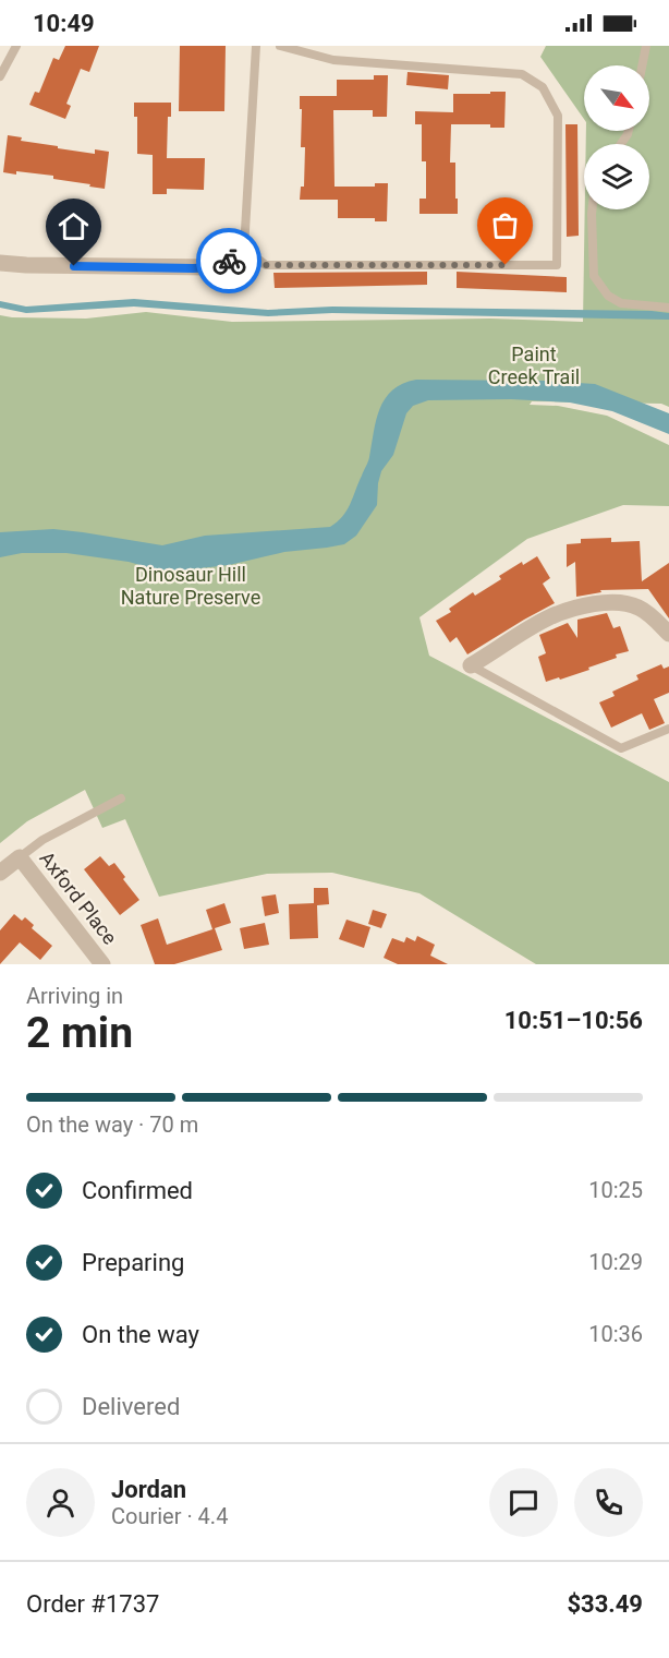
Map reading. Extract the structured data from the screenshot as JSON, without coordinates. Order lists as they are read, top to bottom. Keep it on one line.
{"streets":{"street":["Axford Place"]},"parks":["Paint Creek Trail","Dinosaur Hill Nature Preserve"],"north":"bottom right","page":{"status":"10:49","heading":["2 min","Arriving in","10:51–10:56"],"panel":["Jordan","Courier · 4.4","Order #1737","$33.49"],"bar":"On the way · 70 m","list":[["Confirmed","10:25"],["Preparing","10:29"],["On the way","10:36"],"Delivered"]}}
